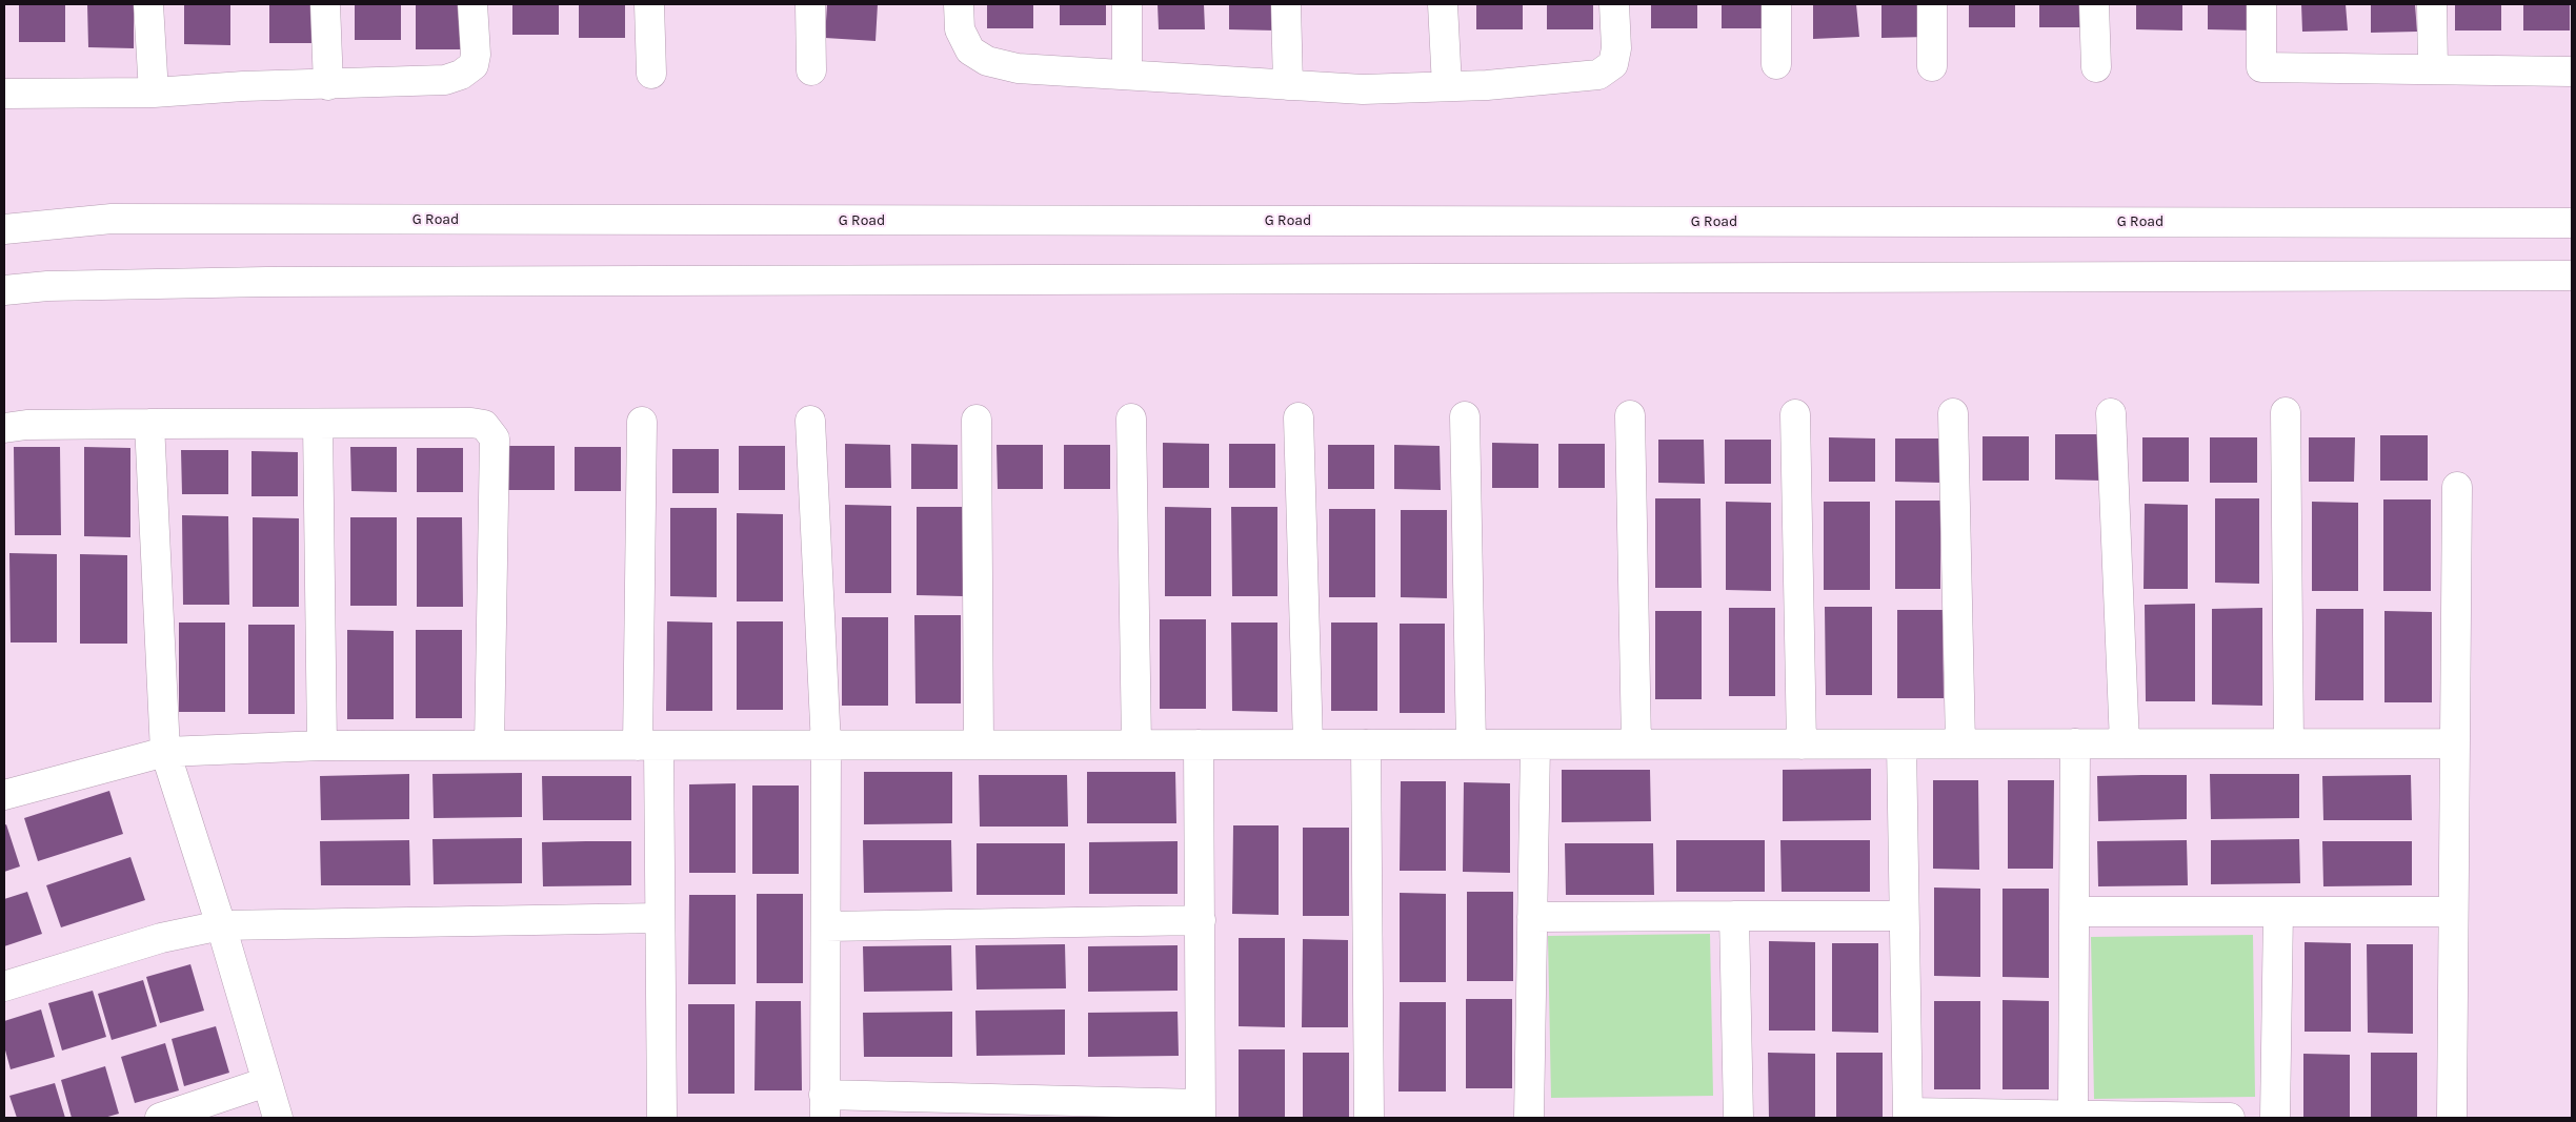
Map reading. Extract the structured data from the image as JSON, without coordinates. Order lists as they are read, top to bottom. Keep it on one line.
{"streets":{"street":["G Road"]}}
